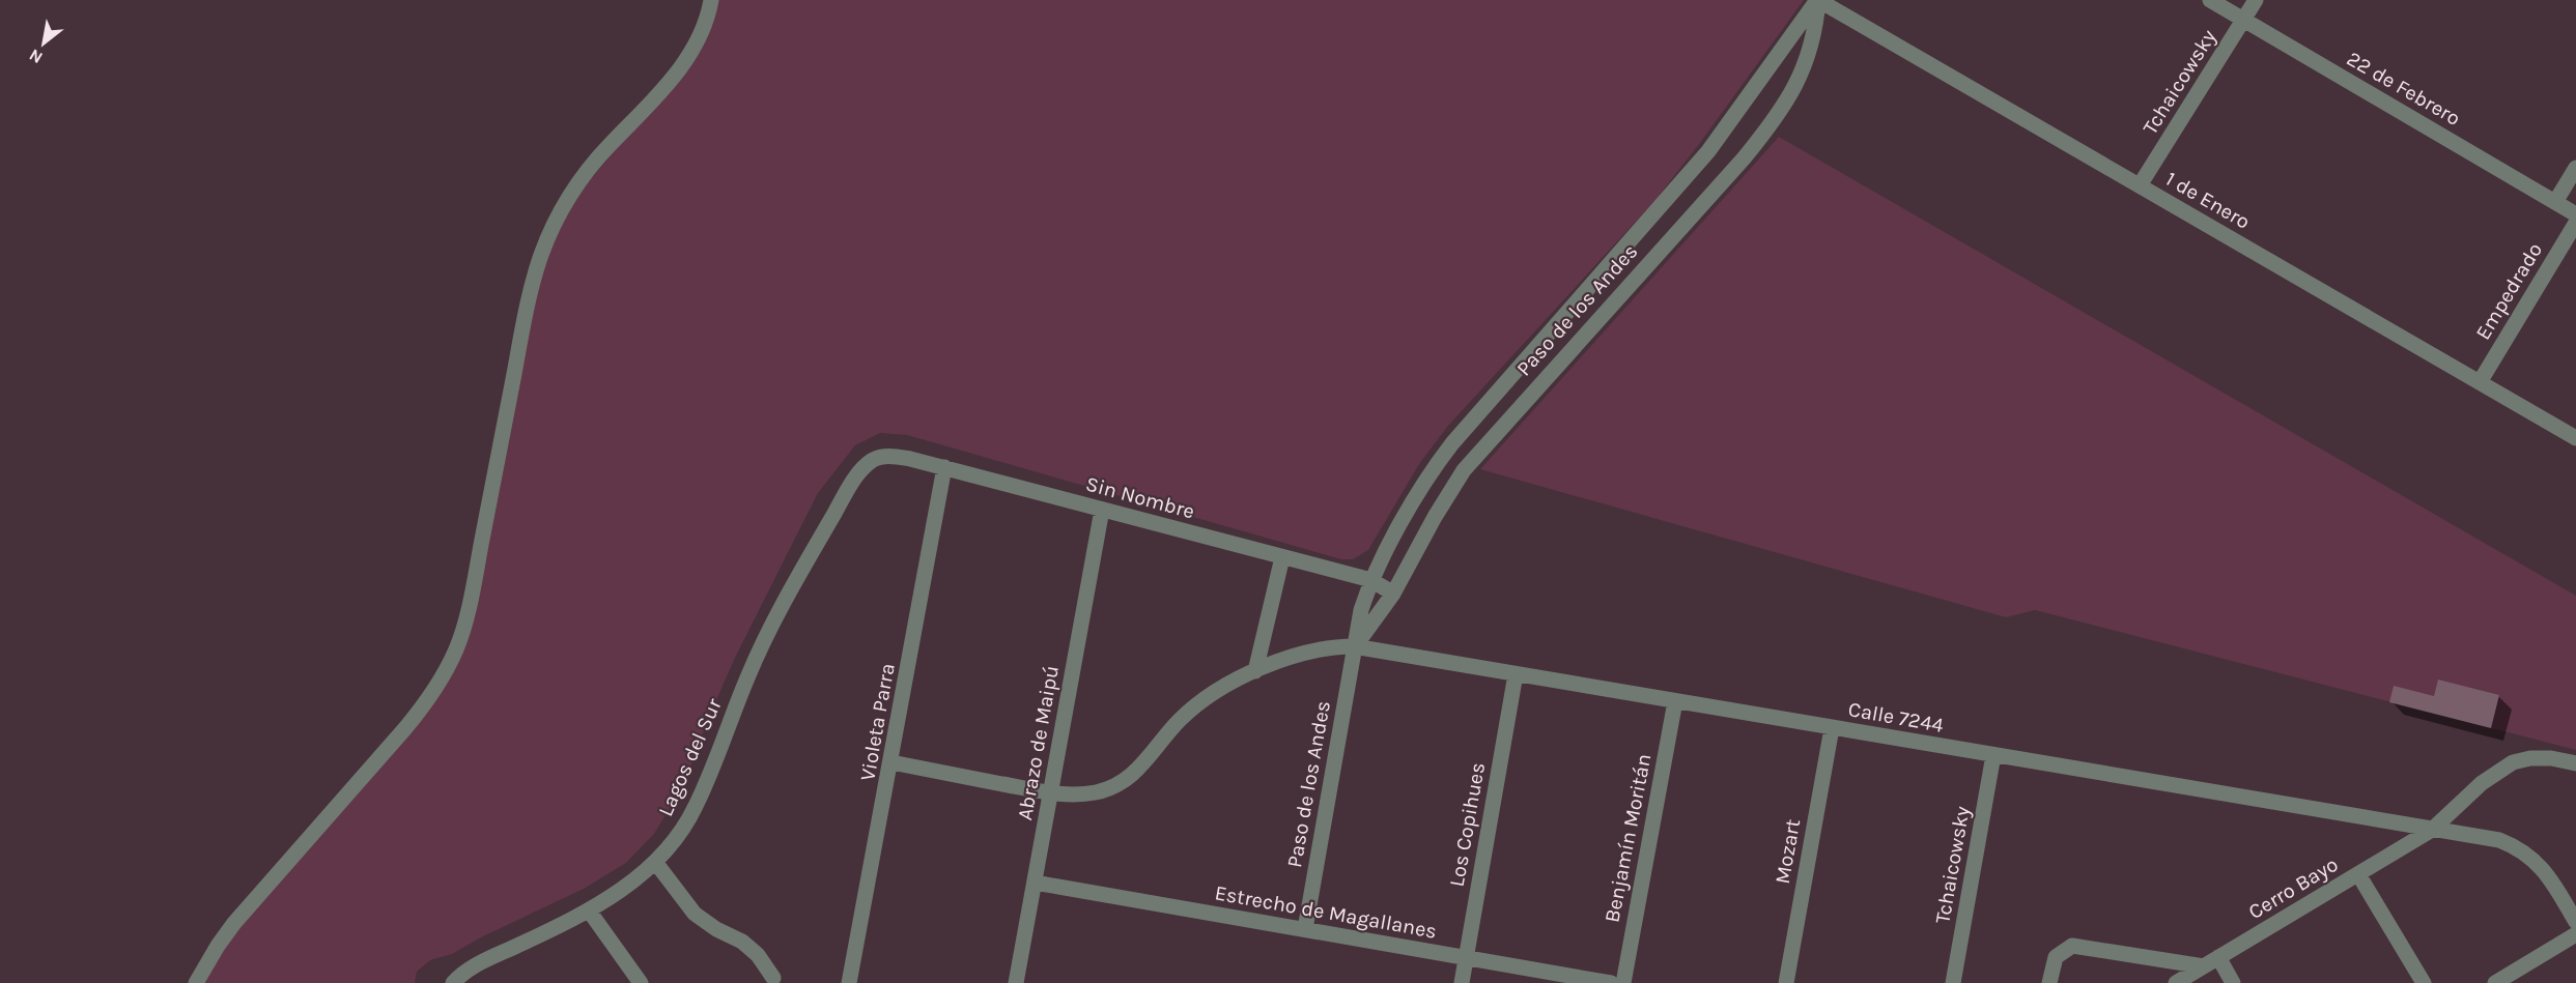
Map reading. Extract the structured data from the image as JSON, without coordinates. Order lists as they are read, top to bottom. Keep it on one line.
{"streets":{"street":["Tchaicowsky","22 de Febrero","1 de Enero","Empedrado","Paso de los Andes","Sin Nombre","Calle 7244","Violeta Parra","Abrazo de Maipú","Lagos del Sur","Los Copihues","Benjamín Moritán","Mozart","Cerro Bayo","Estrecho de Magallanes"]},"crossings":[["Tchaicowsky","22 de Febrero"],["Tchaicowsky","1 de Enero"],["Tchaicowsky","Calle 7244"],["1 de Enero","Empedrado"],["Paso de los Andes","Sin Nombre"],["Paso de los Andes","Calle 7244"],["Paso de los Andes","Estrecho de Magallanes"],["Sin Nombre","Violeta Parra"],["Sin Nombre","Abrazo de Maipú"],["Sin Nombre","Lagos del Sur"],["Calle 7244","Los Copihues"],["Calle 7244","Benjamín Moritán"],["Calle 7244","Mozart"],["Calle 7244","Cerro Bayo"],["Abrazo de Maipú","Estrecho de Magallanes"],["Los Copihues","Estrecho de Magallanes"]],"north":"bottom left"}
